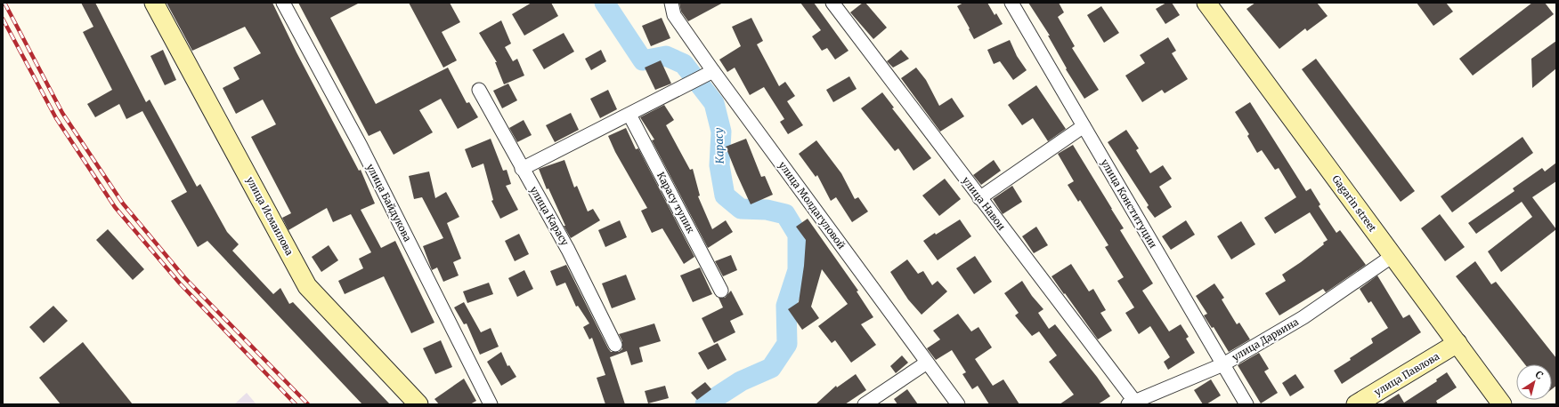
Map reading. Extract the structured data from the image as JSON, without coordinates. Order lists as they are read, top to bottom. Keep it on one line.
{"streets":{"main road":["Gagarin street","улица Исмаилова","улица Павлова"],"street":["улица Байдукова","Карасу тупик","улица Навои","улица Конституции","улица Молдагуловой","улица Карасу","улица Дарвина"]},"crossings":[["улица Навои","улица Дарвина"],["улица Конституции","улица Дарвина"],["Gagarin street","улица Дарвина"],["Gagarin street","улица Павлова"]],"water":["Карасу"],"north":"top right"}
